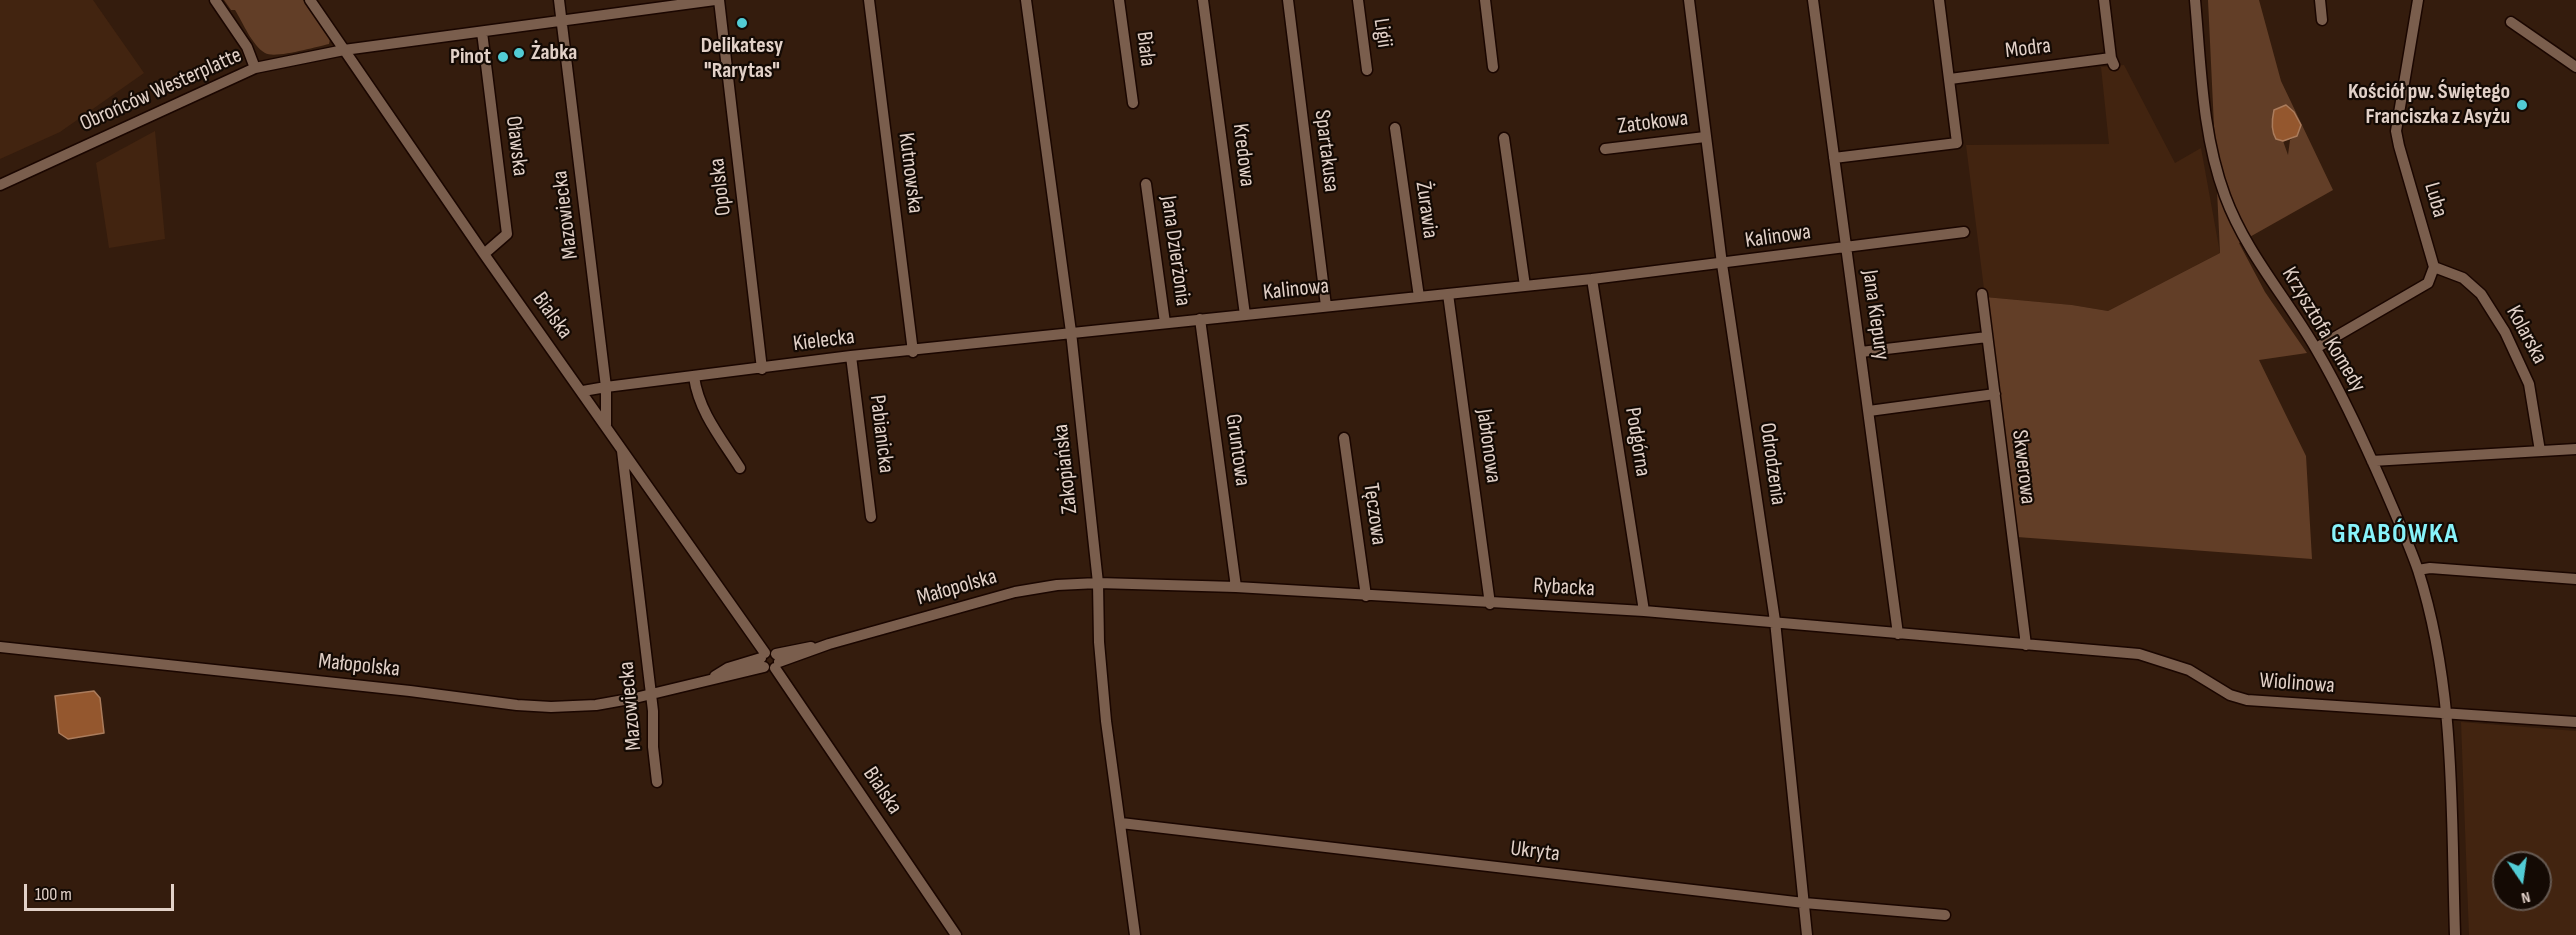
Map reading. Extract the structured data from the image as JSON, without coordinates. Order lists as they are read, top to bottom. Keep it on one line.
{"streets":{"street":["Ligii","Biała","Modra","Obrońców Westerplatte","Zatokowa","Oławska","Spartakusa","Kredowa","Kutnowska","Opolska","Luba","Żurawia","Mazowiecka","Kalinowa","Jana Dzierżonia","Jana Kiepury","Bialska","Krzysztofa Komedy","Kolarska","Kielecka","Pabianicka","Podgórna","Jabłonowa","Gruntowa","Odrodzenia","Skwerowa","Zakopiańska","Tęczowa","Małopolska","Rybacka","Wiolinowa","Ukryta"]},"crossings":[["Obrońców Westerplatte","Oławska"],["Obrońców Westerplatte","Opolska"],["Obrońców Westerplatte","Mazowiecka"],["Obrońców Westerplatte","Bialska"],["Zatokowa","Odrodzenia"],["Oławska","Bialska"],["Spartakusa","Kalinowa"],["Kredowa","Kalinowa"],["Kutnowska","Kielecka"],["Opolska","Kielecka"],["Luba","Kolarska"],["Żurawia","Kalinowa"],["Mazowiecka","Bialska"],["Mazowiecka","Kielecka"],["Mazowiecka","Małopolska"],["Kalinowa","Jana Dzierżonia"],["Kalinowa","Jana Kiepury"],["Kalinowa","Kielecka"],["Kalinowa","Podgórna"],["Kalinowa","Jabłonowa"],["Kalinowa","Gruntowa"],["Kalinowa","Odrodzenia"],["Kalinowa","Zakopiańska"],["Jana Kiepury","Rybacka"],["Bialska","Kielecka"],["Bialska","Małopolska"],["Krzysztofa Komedy","Wiolinowa"],["Kielecka","Pabianicka"],["Kielecka","Zakopiańska"],["Podgórna","Rybacka"],["Jabłonowa","Rybacka"],["Gruntowa","Rybacka"],["Odrodzenia","Rybacka"],["Odrodzenia","Ukryta"],["Skwerowa","Rybacka"],["Skwerowa","Wiolinowa"],["Zakopiańska","Małopolska"],["Zakopiańska","Rybacka"],["Zakopiańska","Ukryta"],["Tęczowa","Rybacka"],["Małopolska","Rybacka"],["Rybacka","Wiolinowa"]],"districts":["GRABÓWKA"],"places":["Delikatesy \"Rarytas\"","Żabka","Pinot","Kościół pw. Świętego Franciszka z Asyżu"],"scale_bar":"100 m","north":"bottom"}
